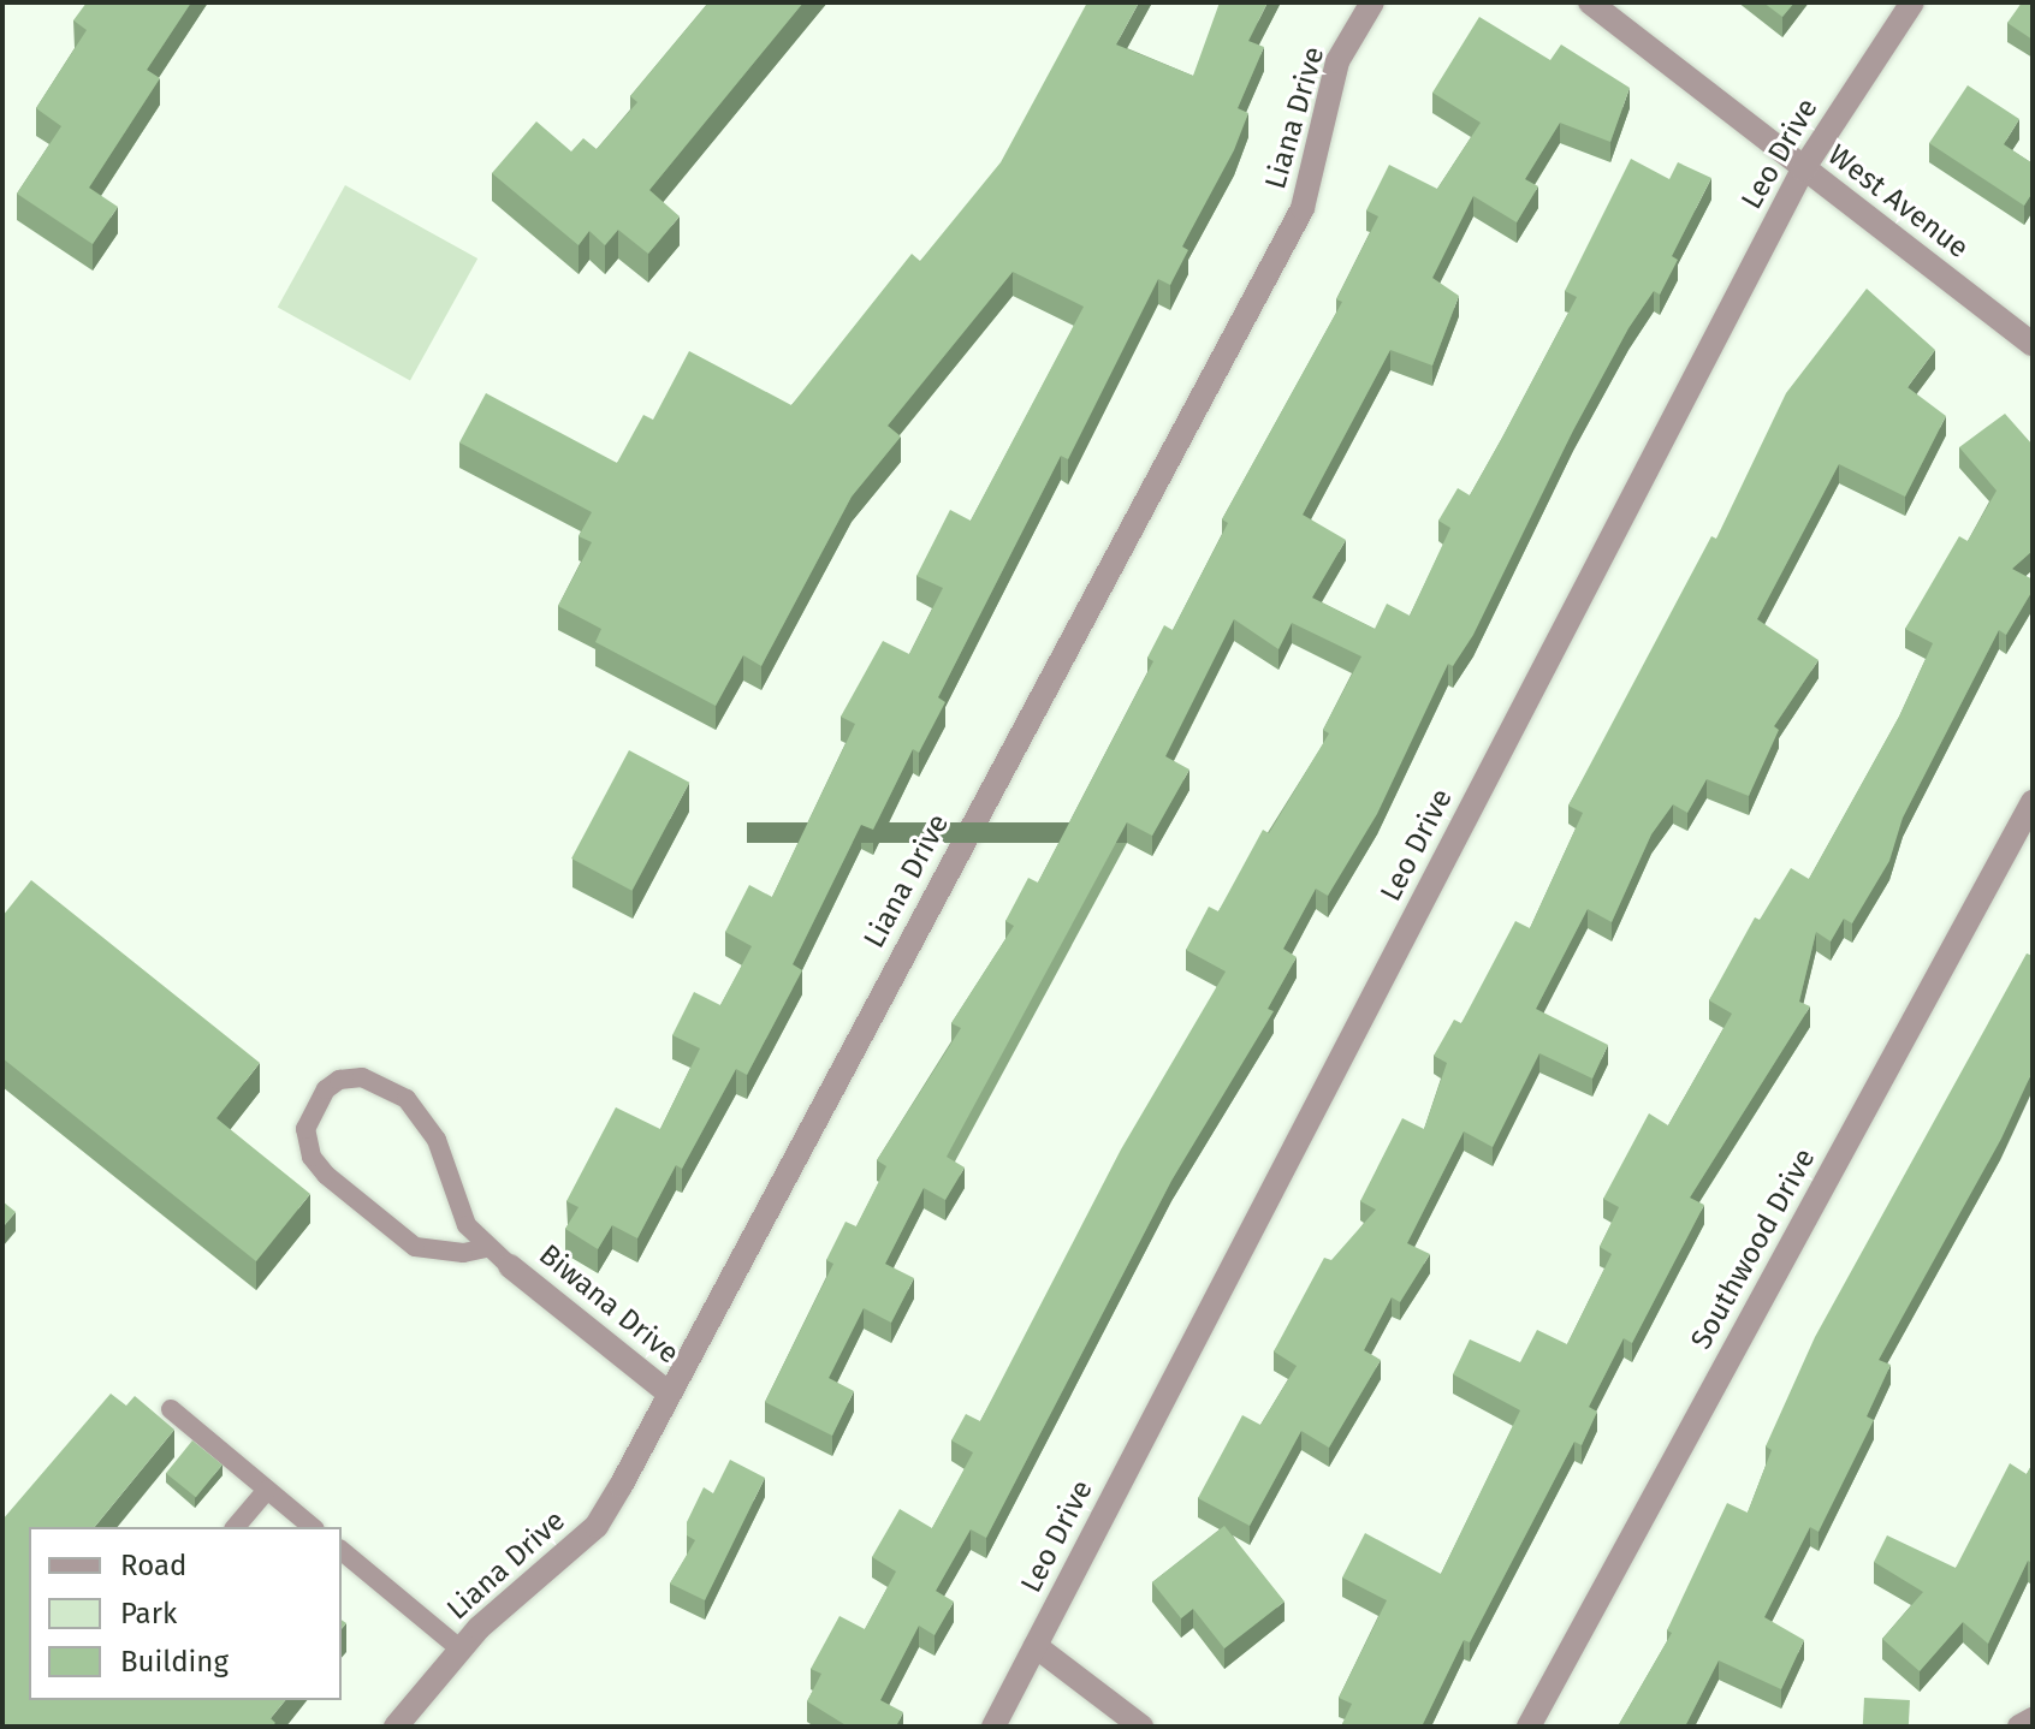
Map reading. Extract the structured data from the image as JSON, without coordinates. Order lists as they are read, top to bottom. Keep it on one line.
{"streets":{"street":["Liana Drive","Leo Drive","West Avenue","Southwood Drive","Biwana Drive"]},"crossings":[["Liana Drive","Biwana Drive"],["Leo Drive","West Avenue"]],"legend":["Road","Park","Building"]}
